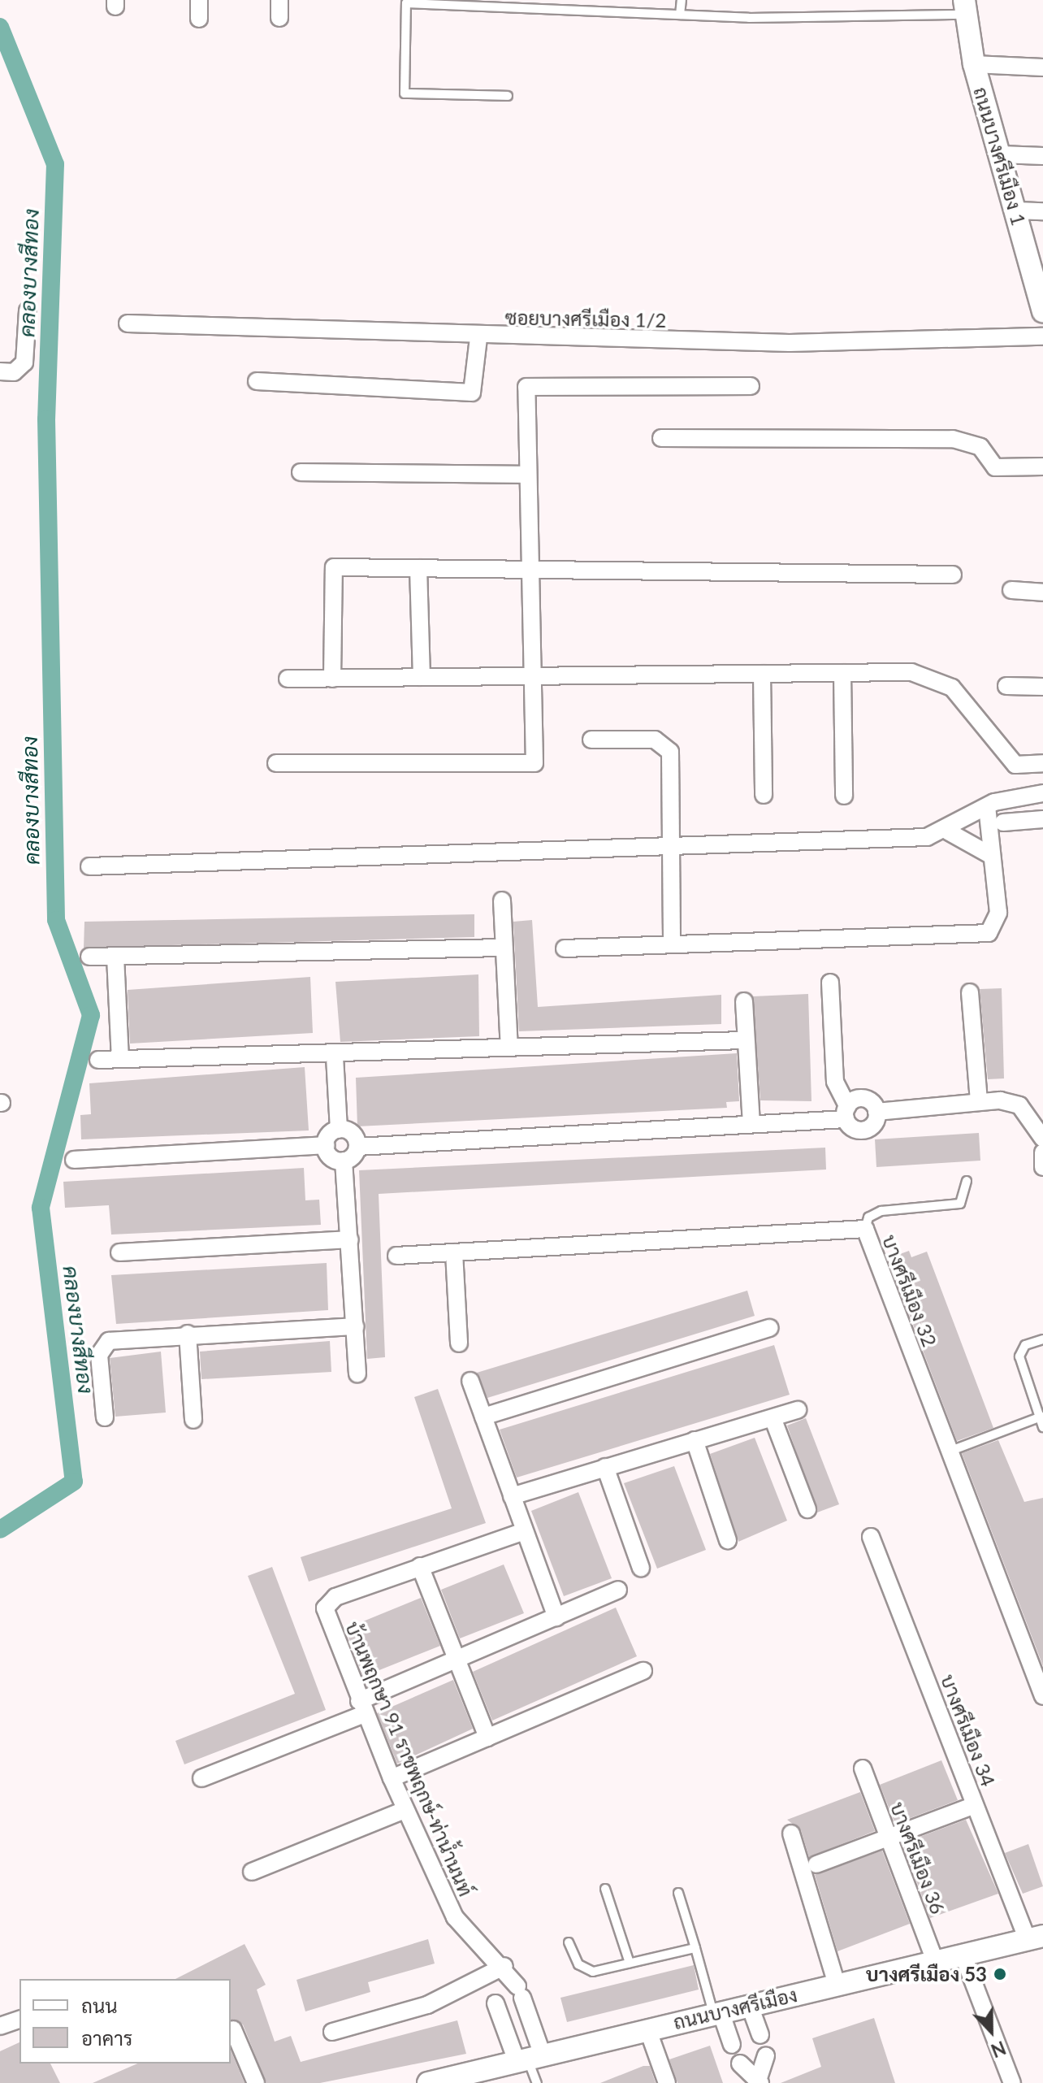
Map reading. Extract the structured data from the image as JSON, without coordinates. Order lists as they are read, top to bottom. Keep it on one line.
{"streets":{"street":["ถนนบางศรีเมือง 1","ซอยบางศรีเมือง 1/2","บางศรีเมือง 32","บางศรีเมือง 34","บ้านพฤกษา 91 ราชพฤกษ์-ท่าน้ำนนท์","บางศรีเมือง 36","ถนนบางศรีเมือง"]},"crossings":[["บางศรีเมือง 34","ถนนบางศรีเมือง"],["บ้านพฤกษา 91 ราชพฤกษ์-ท่าน้ำนนท์","ถนนบางศรีเมือง"],["บางศรีเมือง 36","ถนนบางศรีเมือง"]],"water":["คลองบางสีทอง"],"places":["บางศรีเมือง 53"],"legend":["ถนน","อาคาร"],"north":"bottom"}
